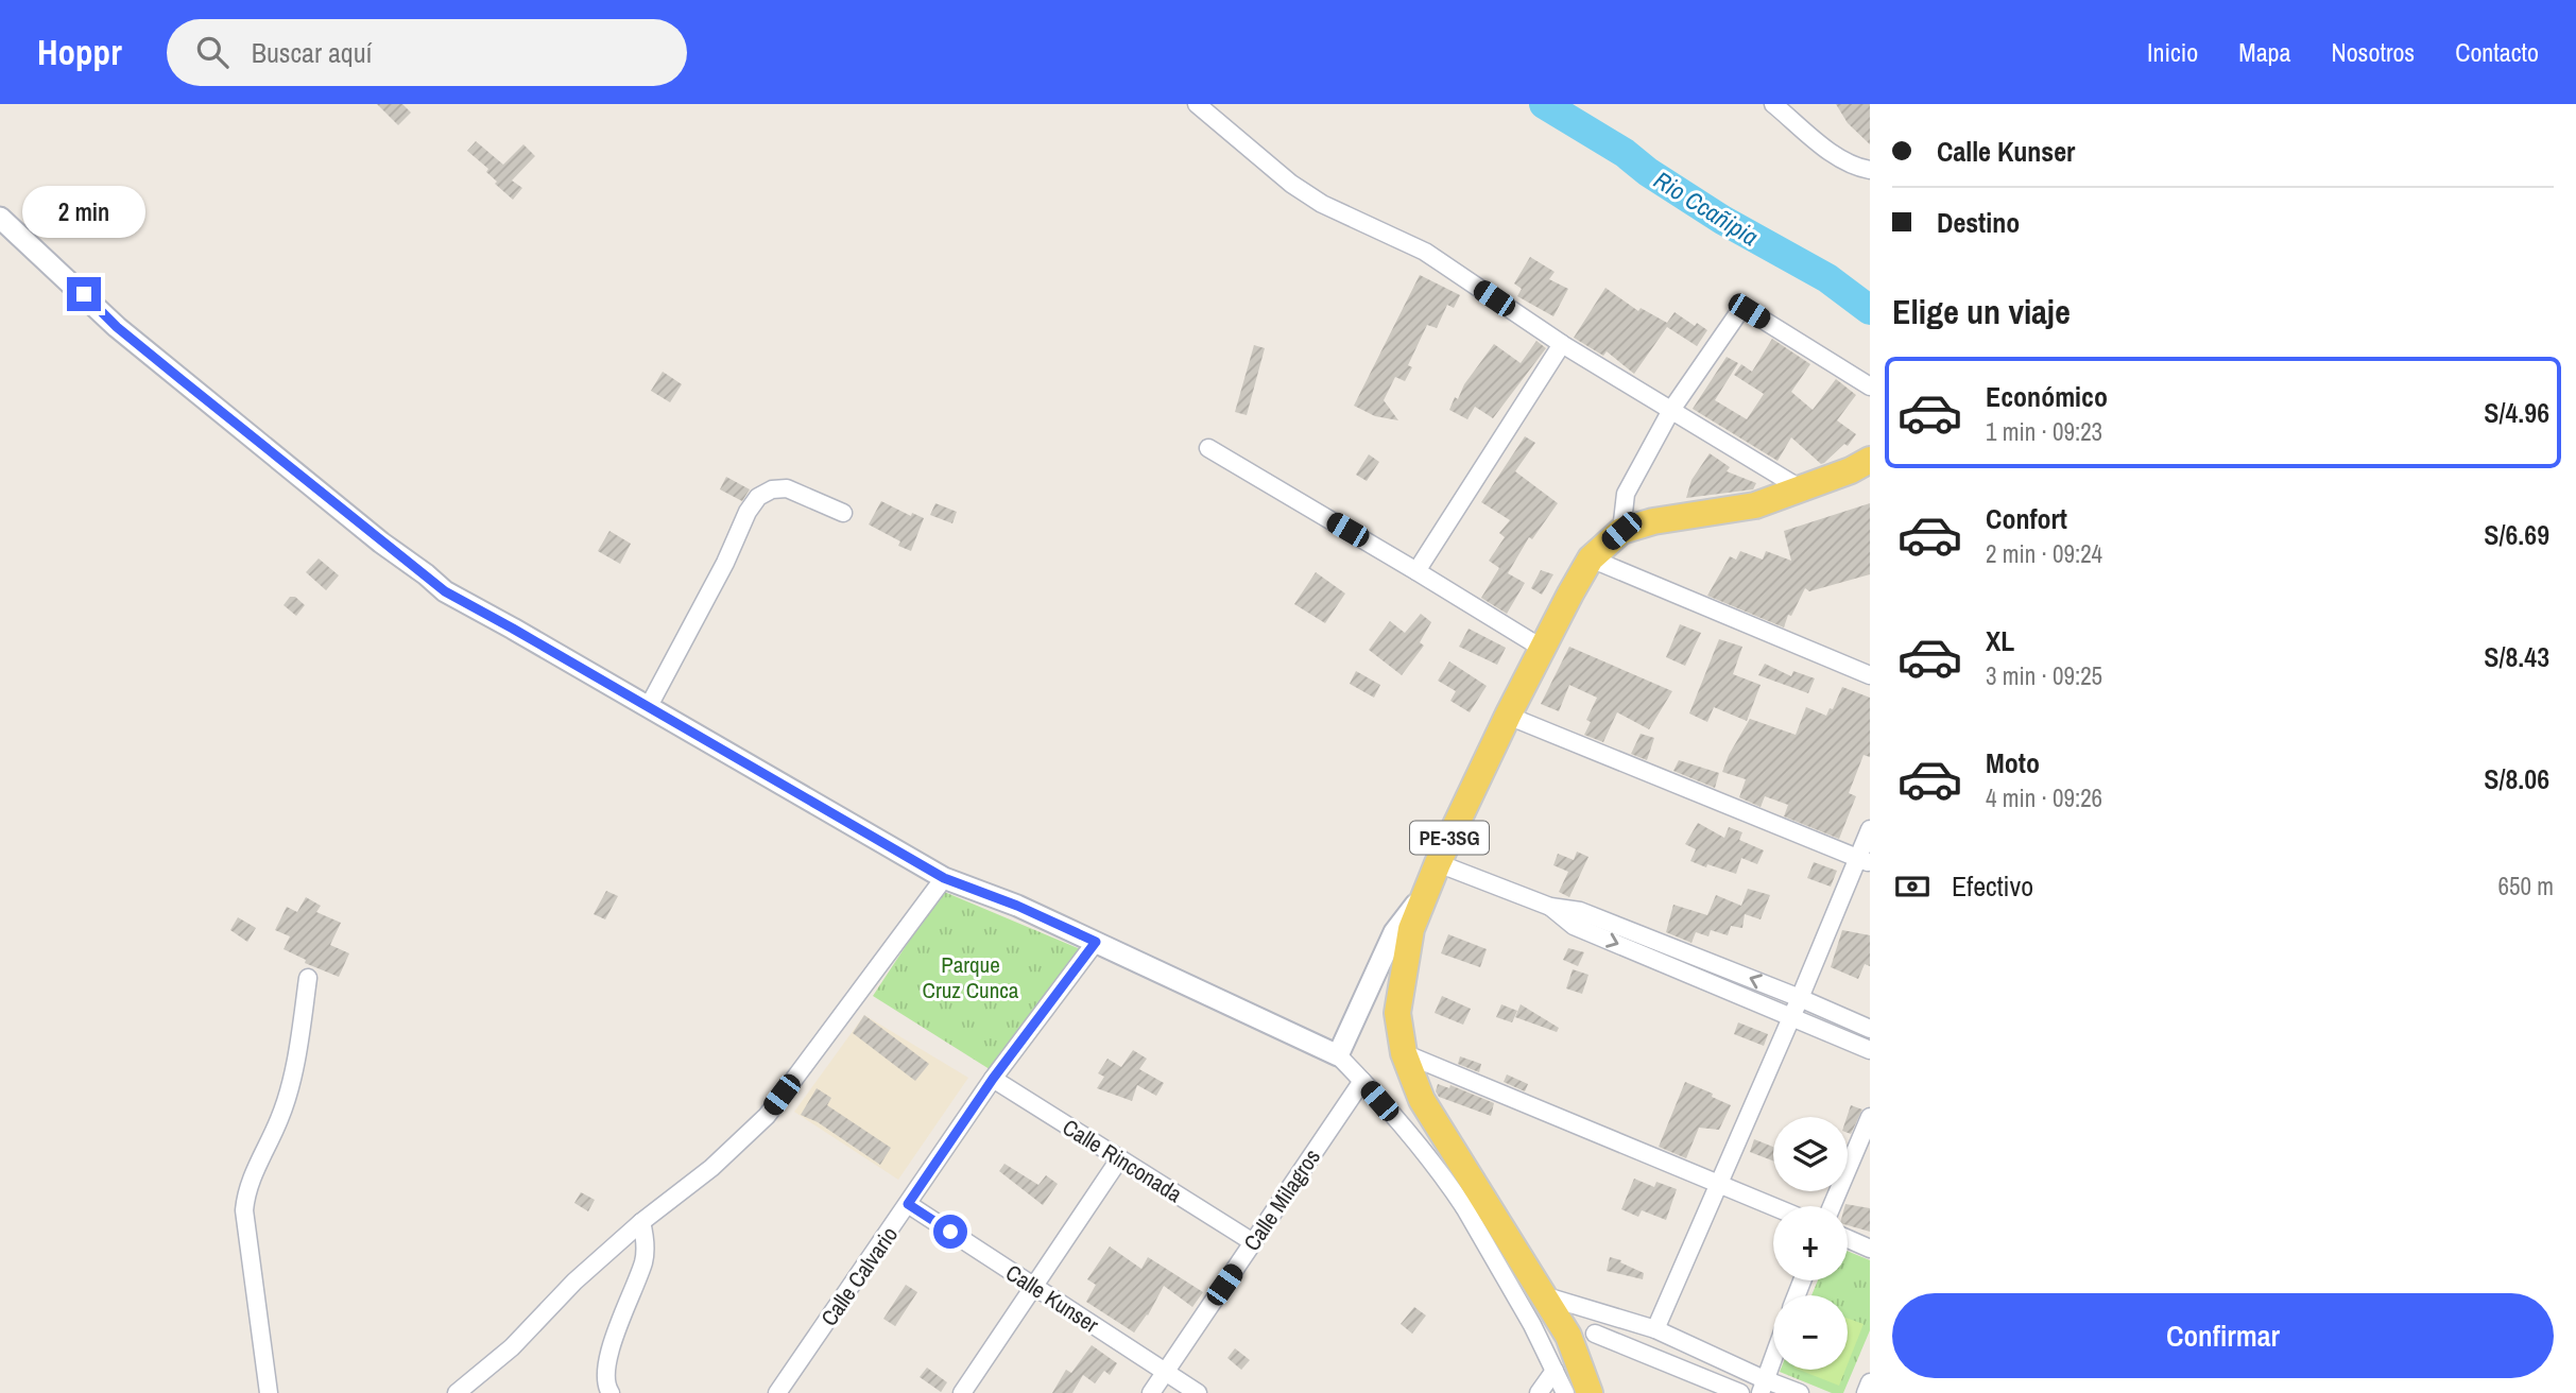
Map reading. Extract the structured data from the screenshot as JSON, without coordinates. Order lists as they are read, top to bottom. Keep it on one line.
{"streets":{"main road":["PE-3SG"],"street":["Calle Rinconada","Calle Milagros","Calle Calvario","Calle Kunser"]},"crossings":[["Calle Rinconada","Calle Milagros"],["Calle Rinconada","Calle Calvario"],["Calle Milagros","Calle Kunser"],["Calle Calvario","Calle Kunser"]],"water":["Rio Ccañipia"],"parks":["Parque Cruz Cunca"],"page":{"header":"Hoppr","search":"Buscar aquí","nav":["Inicio","Mapa","Nosotros","Contacto"],"banner":["Calle Kunser","Destino"],"bubble":"2 min","heading":"Elige un viaje","list":[{"name":"Económico","note":"1 min · 09:23","value":"S/4.96"},{"name":"Confort","note":"2 min · 09:24","value":"S/6.69"},{"name":"XL","note":"3 min · 09:25","value":"S/8.43"},{"name":"Moto","note":"4 min · 09:26","value":"S/8.06"}],"pay":["Efectivo","650 m"],"map_buttons":["+","−"],"buttons":"Confirmar"}}
